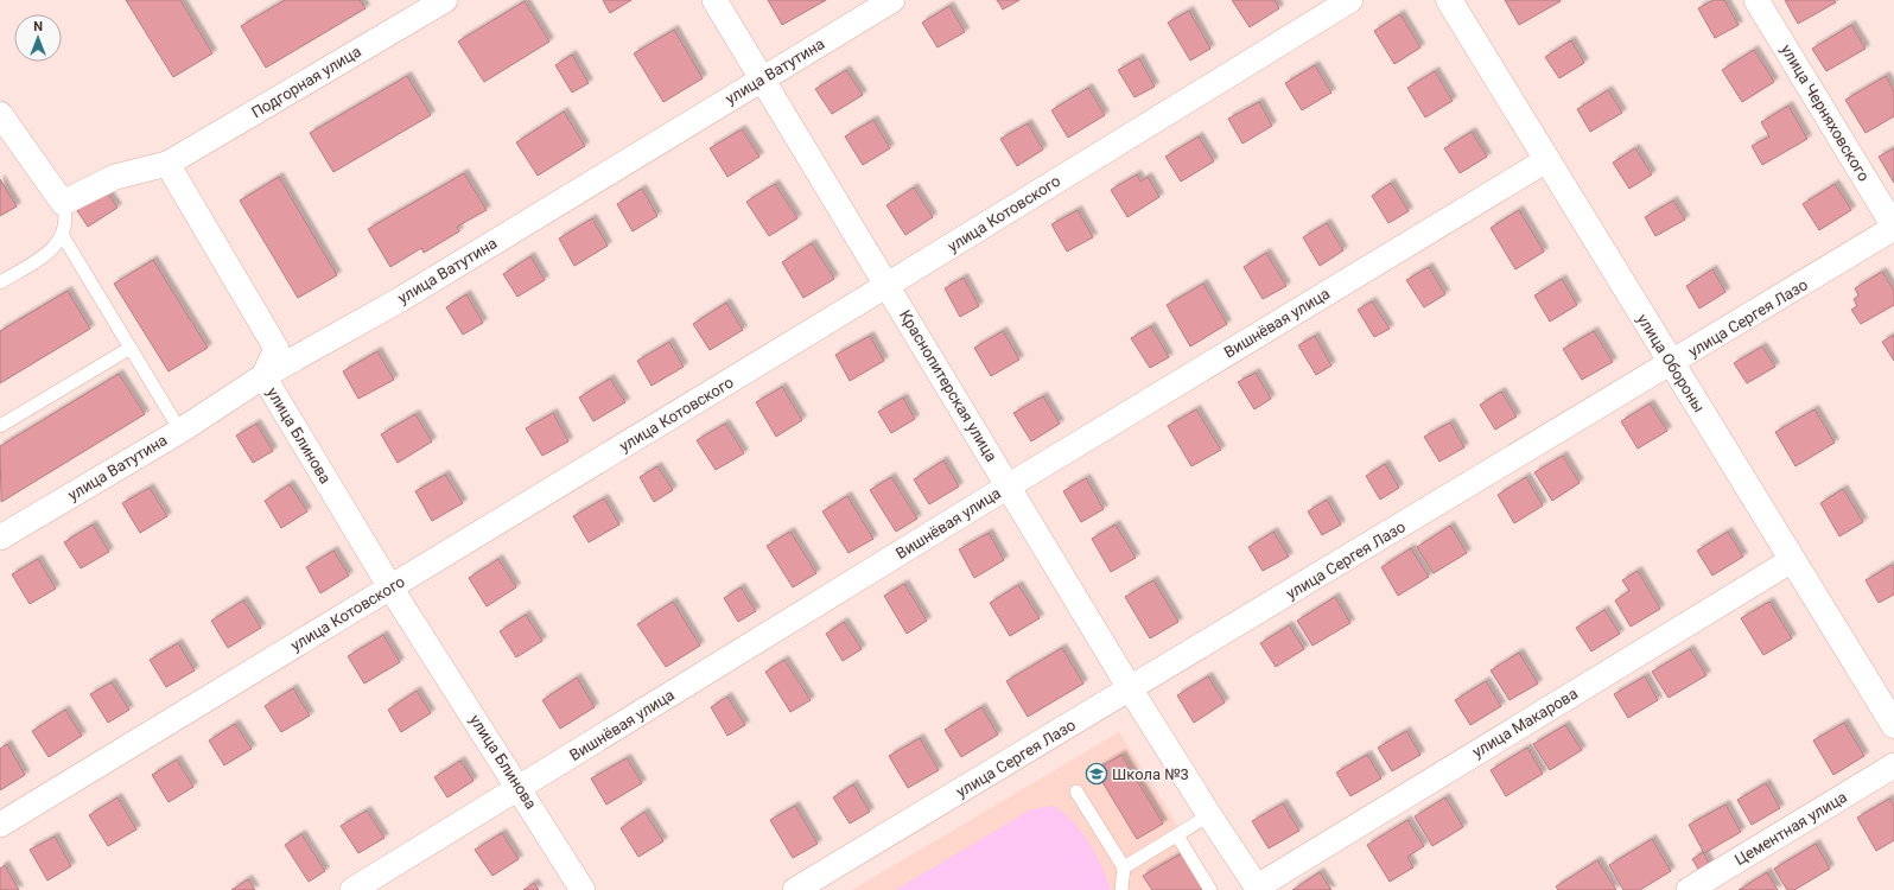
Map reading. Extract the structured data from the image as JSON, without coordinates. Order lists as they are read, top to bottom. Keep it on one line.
{"streets":{"street":["улица Ватутина","Подгорная улица","улица Черняховского","улица Котовского","улица Сергея Лазо","Вишнёвая улица","улица Обороны","Краснопитерская улица","улица Блинова","улица Макарова","Цементная улица"]},"crossings":[["улица Ватутина","Краснопитерская улица"],["улица Ватутина","улица Блинова"],["Подгорная улица","улица Блинова"],["улица Черняховского","улица Сергея Лазо"],["улица Котовского","Краснопитерская улица"],["улица Котовского","улица Блинова"],["улица Сергея Лазо","улица Обороны"],["улица Сергея Лазо","Краснопитерская улица"],["Вишнёвая улица","улица Обороны"],["Вишнёвая улица","Краснопитерская улица"],["Вишнёвая улица","улица Блинова"],["улица Обороны","улица Макарова"],["Краснопитерская улица","улица Макарова"]],"places":{"school or university":["Школа №3"]},"north":"top"}
